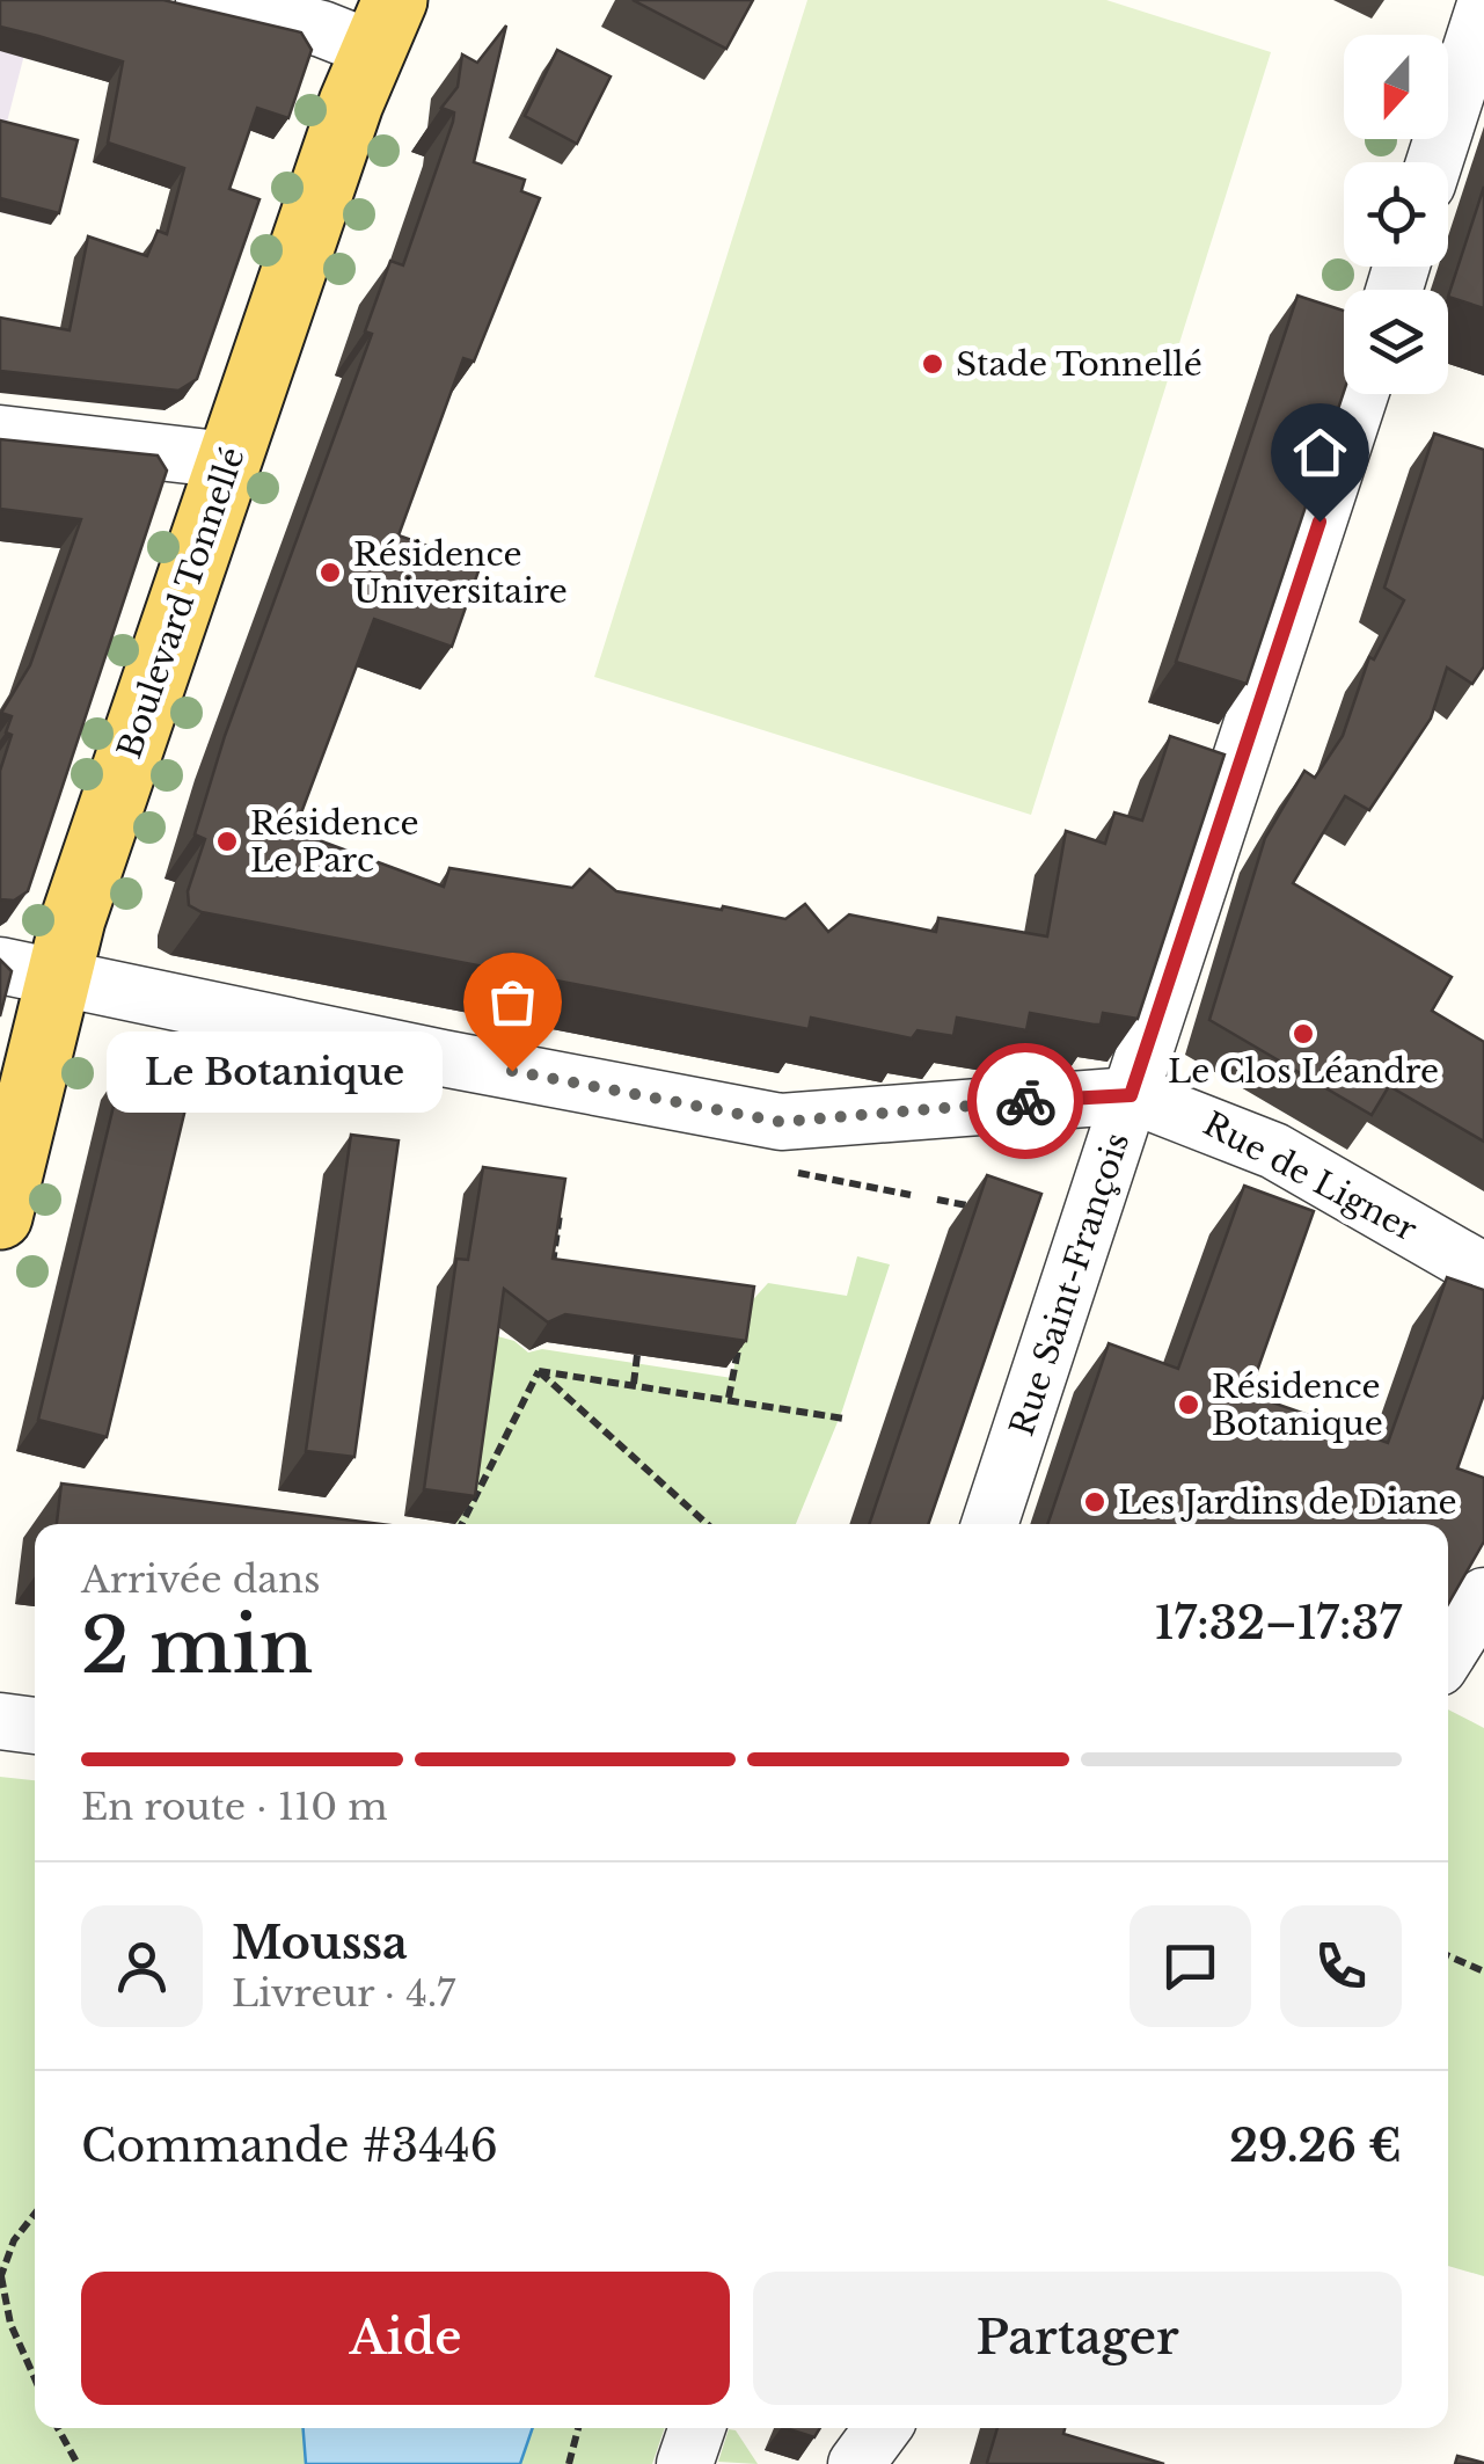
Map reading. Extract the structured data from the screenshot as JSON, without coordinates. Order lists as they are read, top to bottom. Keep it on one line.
{"streets":{"main road":["Boulevard Tonnellé"],"street":["Rue de Ligner","Rue Saint-François"]},"crossings":[["Rue de Ligner","Rue Saint-François"]],"places":["Stade Tonnellé","Résidence Universitaire","Résidence Le Parc","Le Clos Léandre","Le Botanique","Résidence Botanique","Les Jardins de Diane"],"north":"bottom","page":{"bubble":"Le Botanique","heading":["2 min","Arrivée dans","17:32–17:37"],"panel":["Moussa","Livreur · 4.7","Commande #3446","29.26 €"],"bar":"En route · 110 m","buttons":["Aide","Partager"]}}
